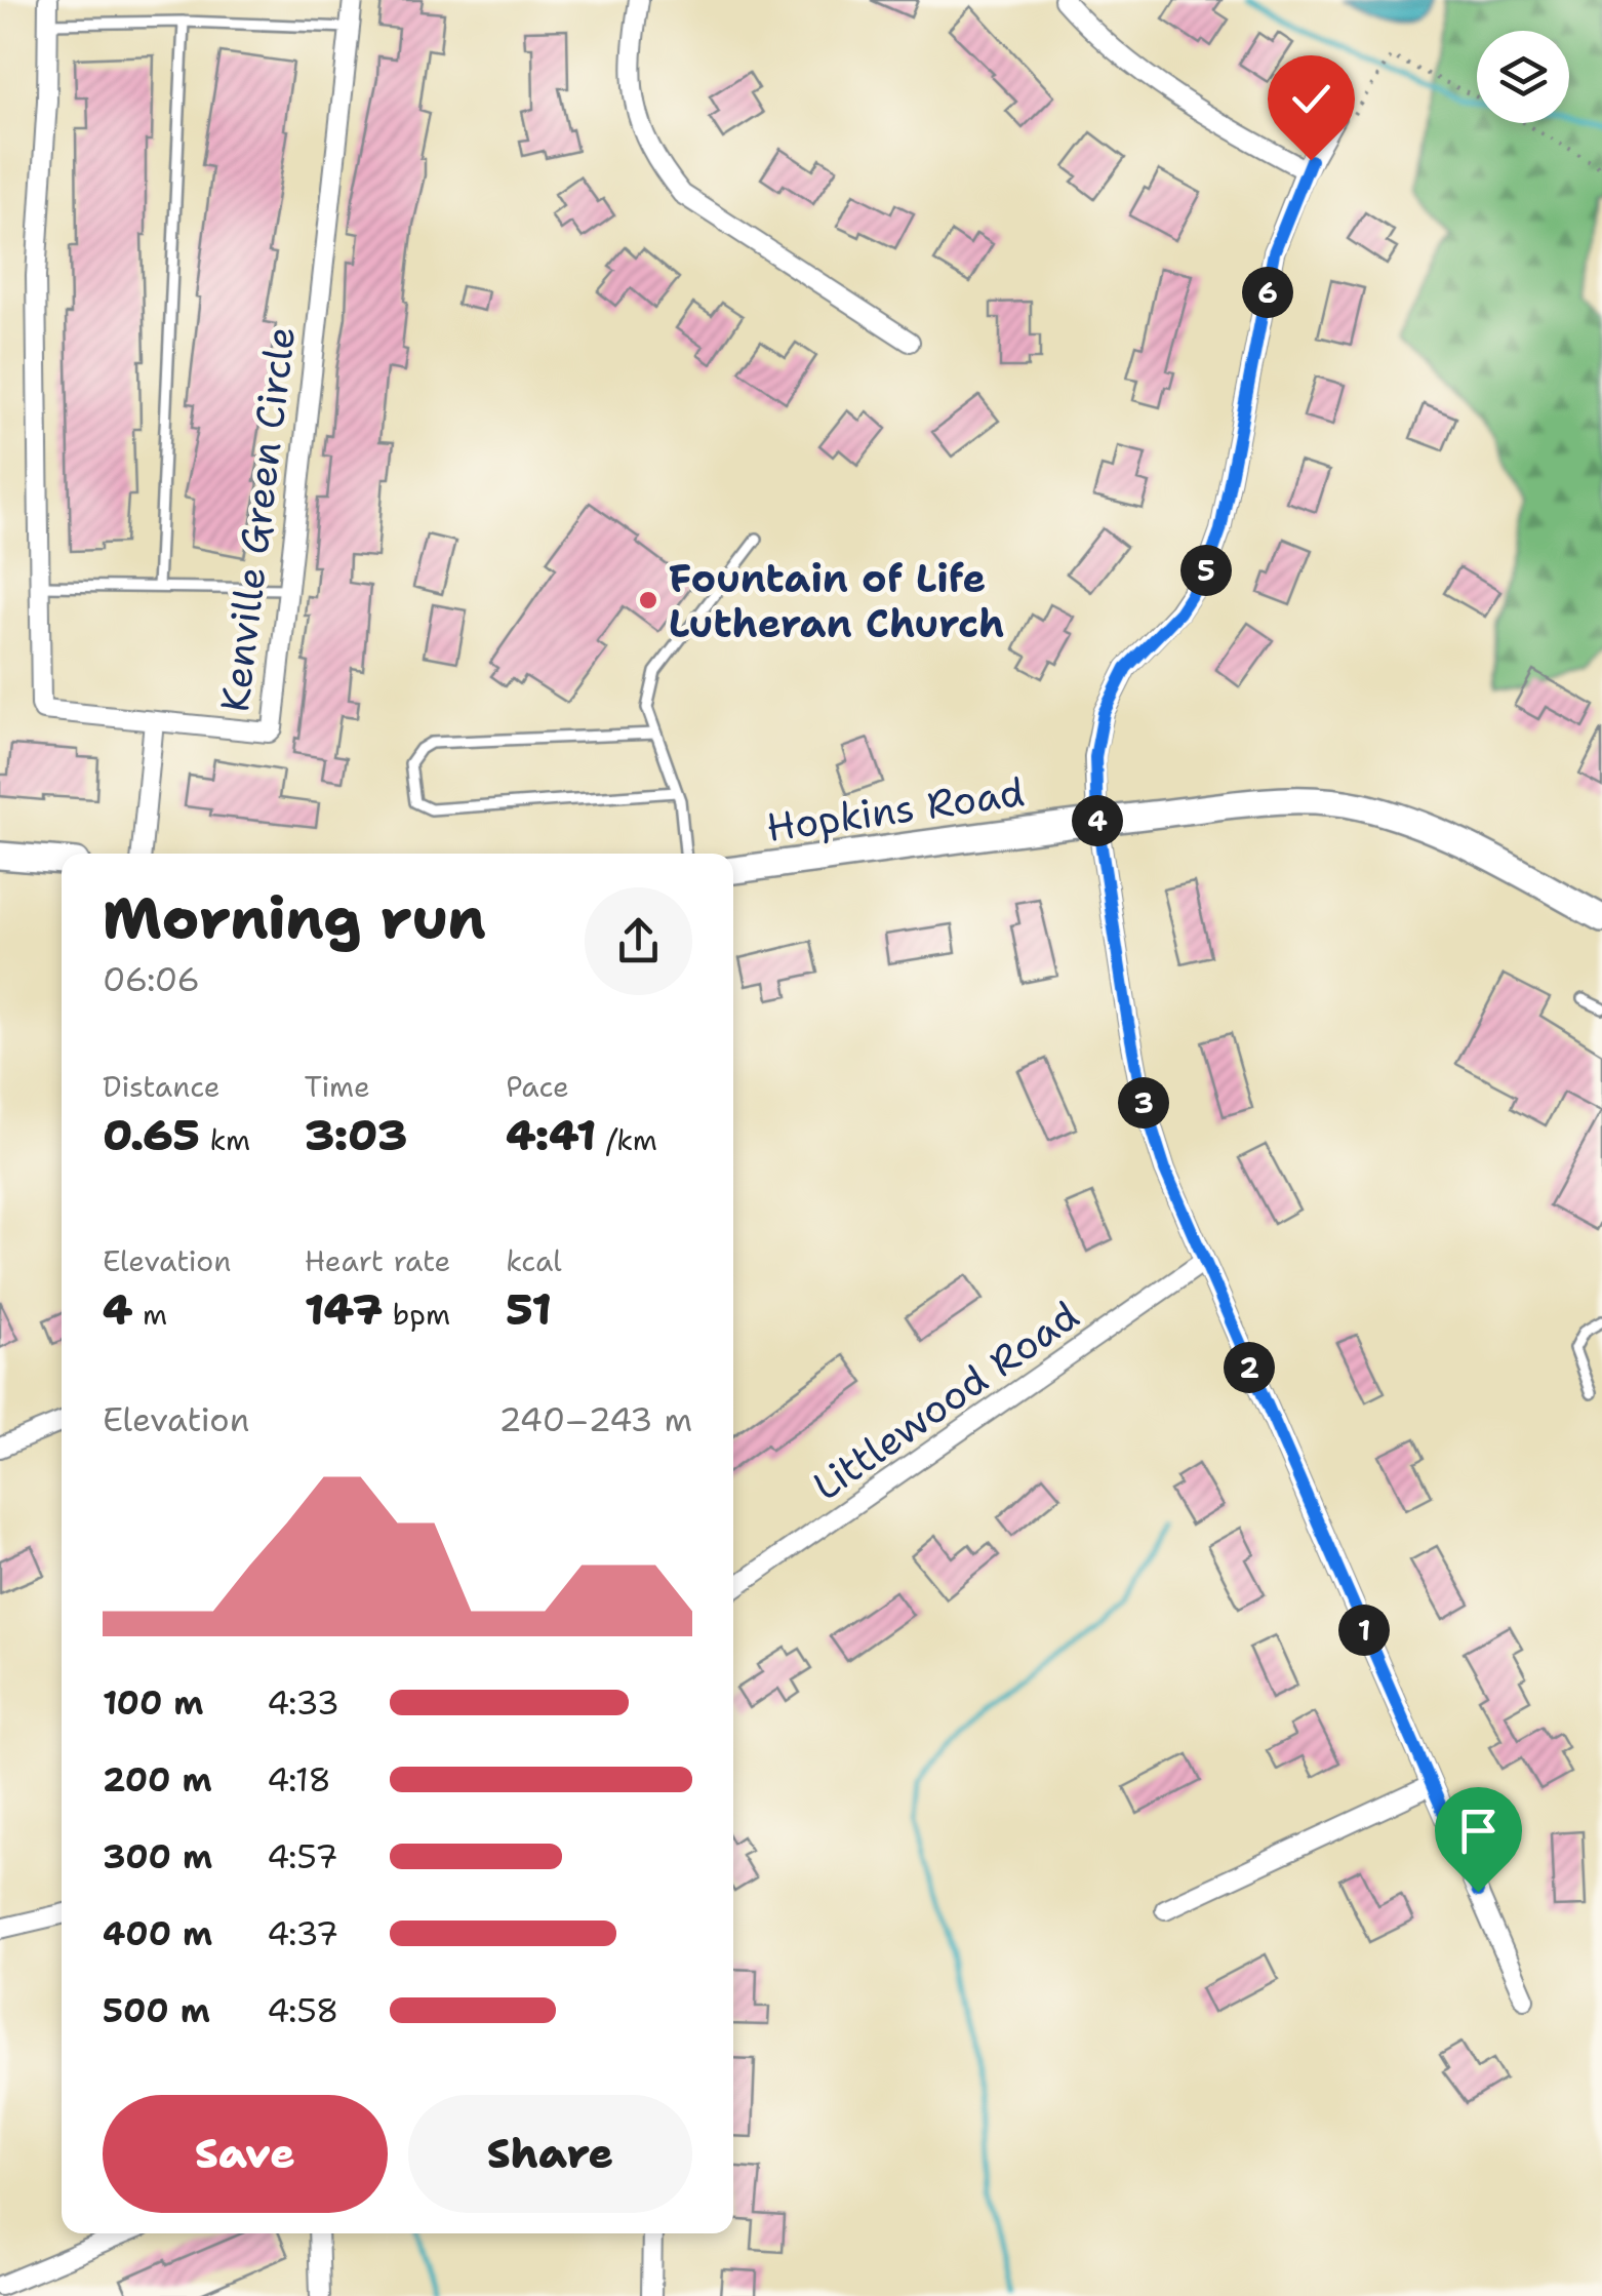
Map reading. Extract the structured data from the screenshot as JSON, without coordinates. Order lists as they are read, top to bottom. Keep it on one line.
{"streets":{"main road":["Hopkins Road"],"street":["Kenville Green Circle","Littlewood Road"]},"places":["Fountain of Life Lutheran Church"],"page":{"pins":["6","5","4","3","2","1"],"heading":["Morning run","06:06"],"stats":[["Distance","0.65 km"],["Time","3:03"],["Pace","4:41 /km"],["Elevation","4 m"],["Heart rate","147 bpm"],["kcal","51"]],"chart":["Elevation","240–243 m"],"list":[{"name":"100 m","note":"4:33"},{"name":"200 m","note":"4:18"},{"name":"300 m","note":"4:57"},{"name":"400 m","note":"4:37"},{"name":"500 m","note":"4:58"}],"buttons":["Save","Share"]}}
